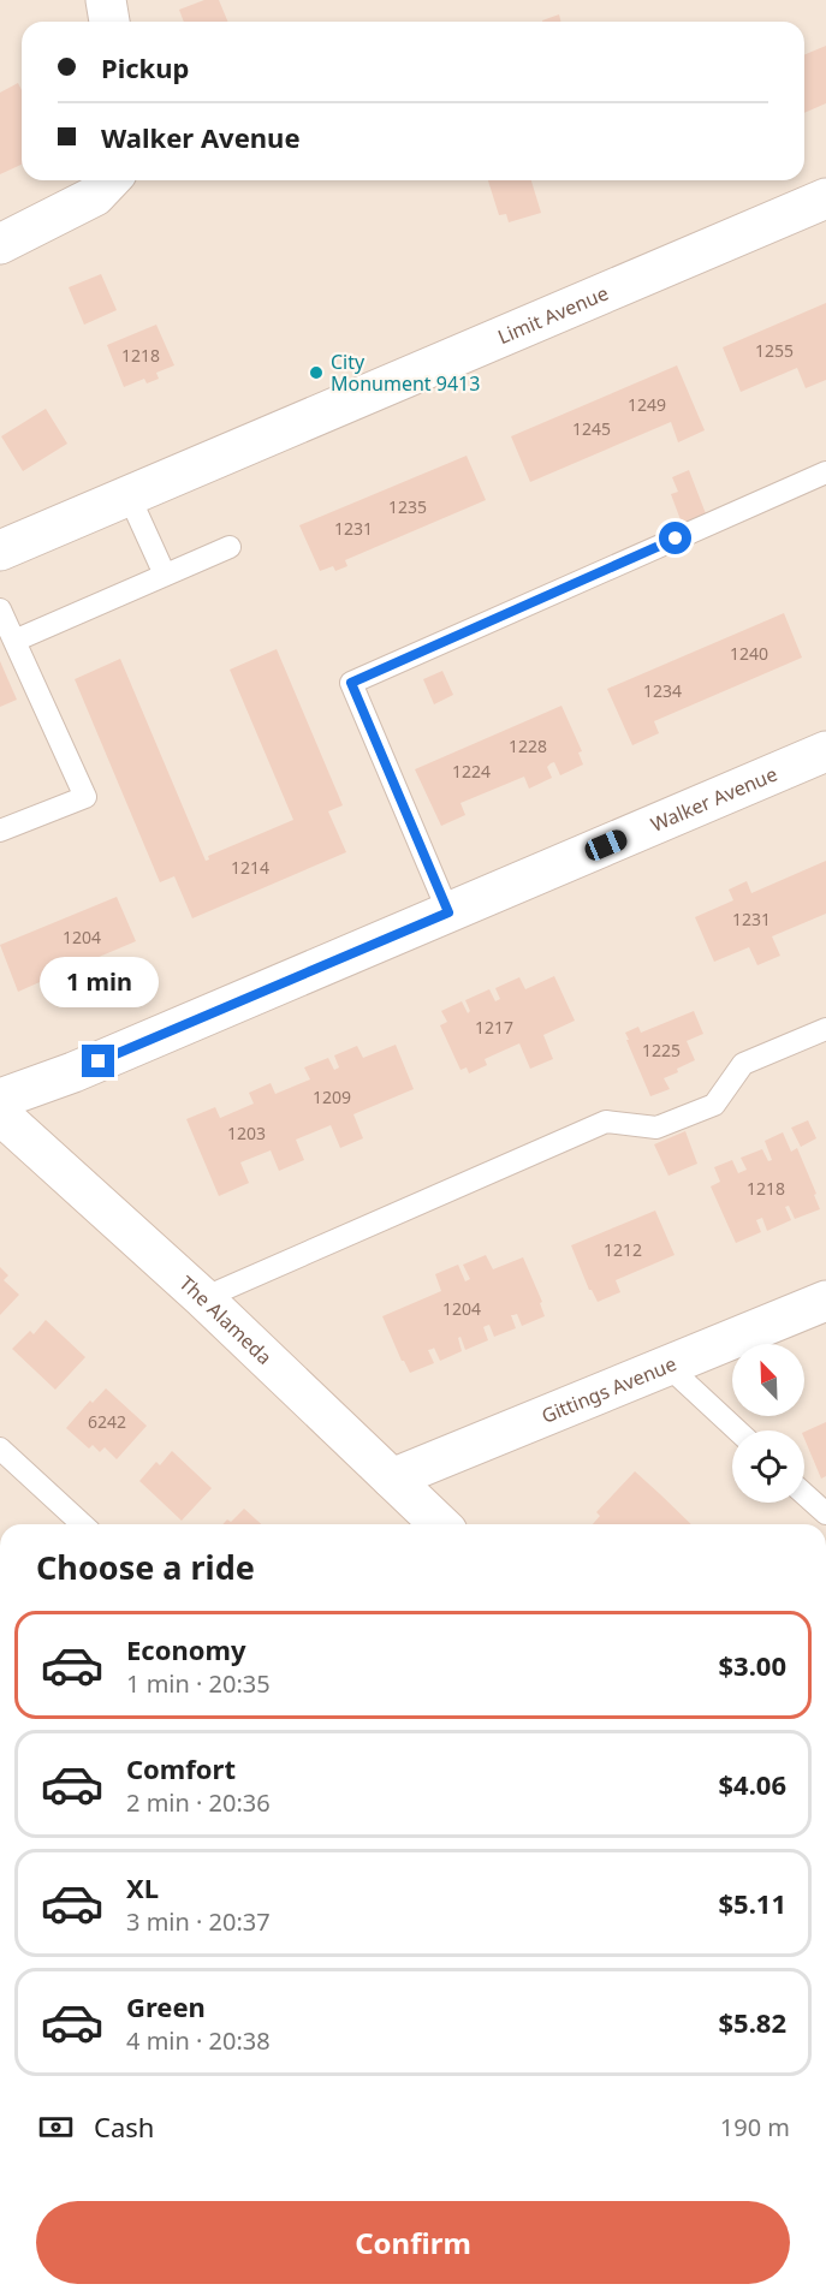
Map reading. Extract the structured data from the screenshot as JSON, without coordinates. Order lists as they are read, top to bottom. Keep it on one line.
{"streets":{"street":["Limit Avenue","Walker Avenue","The Alameda","Gittings Avenue"]},"crossings":[["The Alameda","Gittings Avenue"]],"places":["City Monument 9413"],"house_numbers":["1255","1218","1249","1245","1235","1231","1240","1234","1228","1224","1214","1231","1204","1217","1225","1209","1203","1218","1212","1204","6242"],"north":"top left","page":{"banner":["Pickup","Walker Avenue"],"bubble":"1 min","heading":"Choose a ride","list":[{"name":"Economy","note":"1 min · 20:35","value":"$3.00"},{"name":"Comfort","note":"2 min · 20:36","value":"$4.06"},{"name":"XL","note":"3 min · 20:37","value":"$5.11"},{"name":"Green","note":"4 min · 20:38","value":"$5.82"}],"pay":["Cash","190 m"],"buttons":"Confirm"}}
